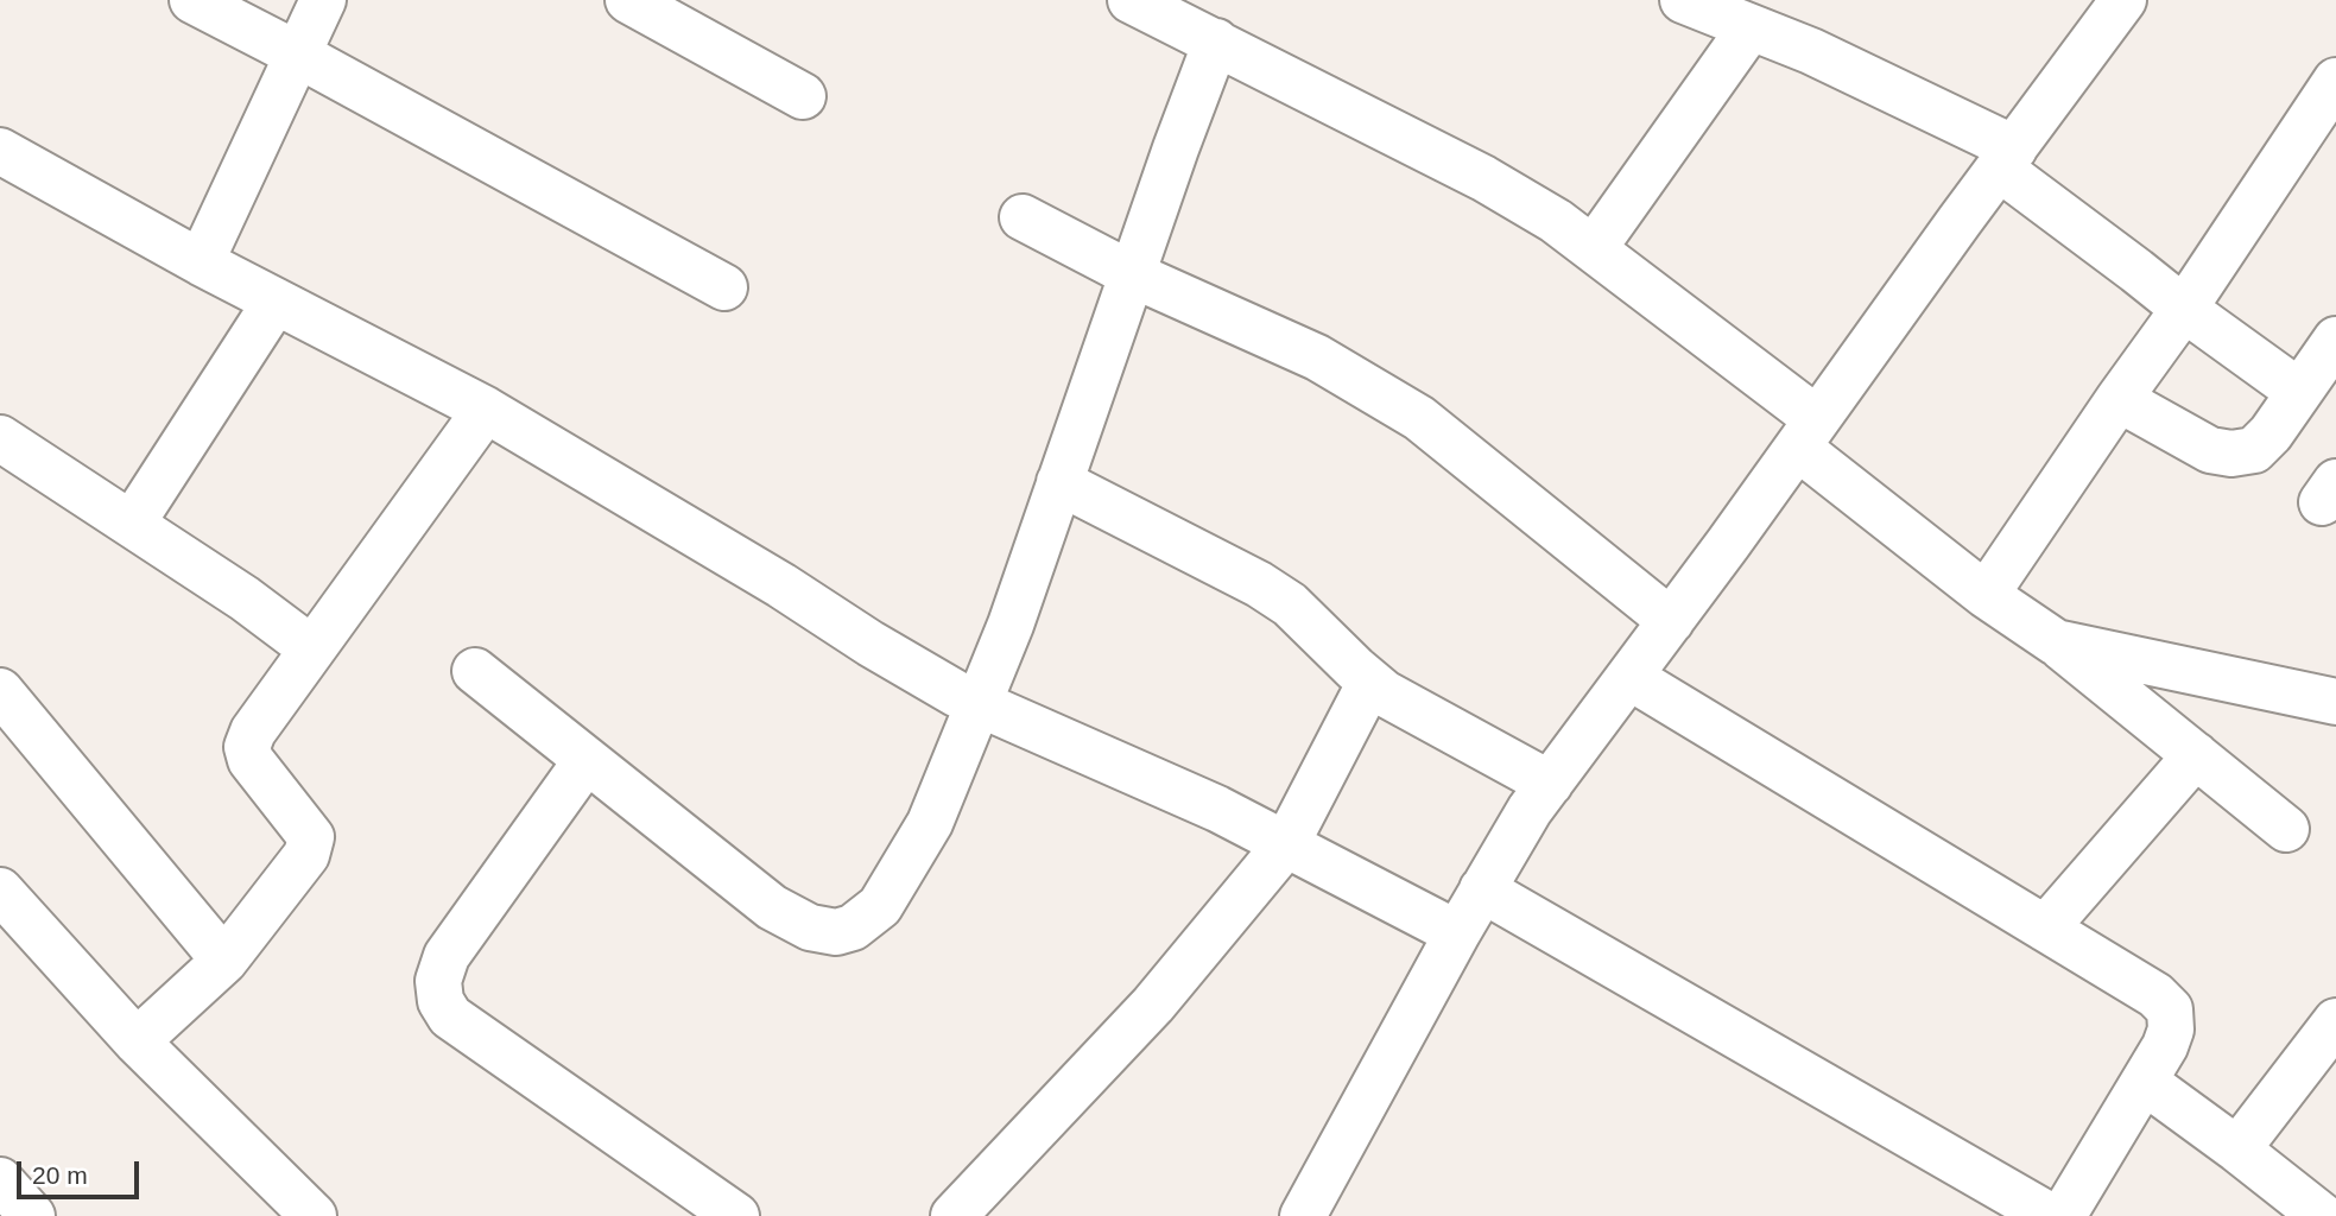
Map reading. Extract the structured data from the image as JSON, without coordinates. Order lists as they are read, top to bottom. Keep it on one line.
{"scale_bar":"20 m"}
